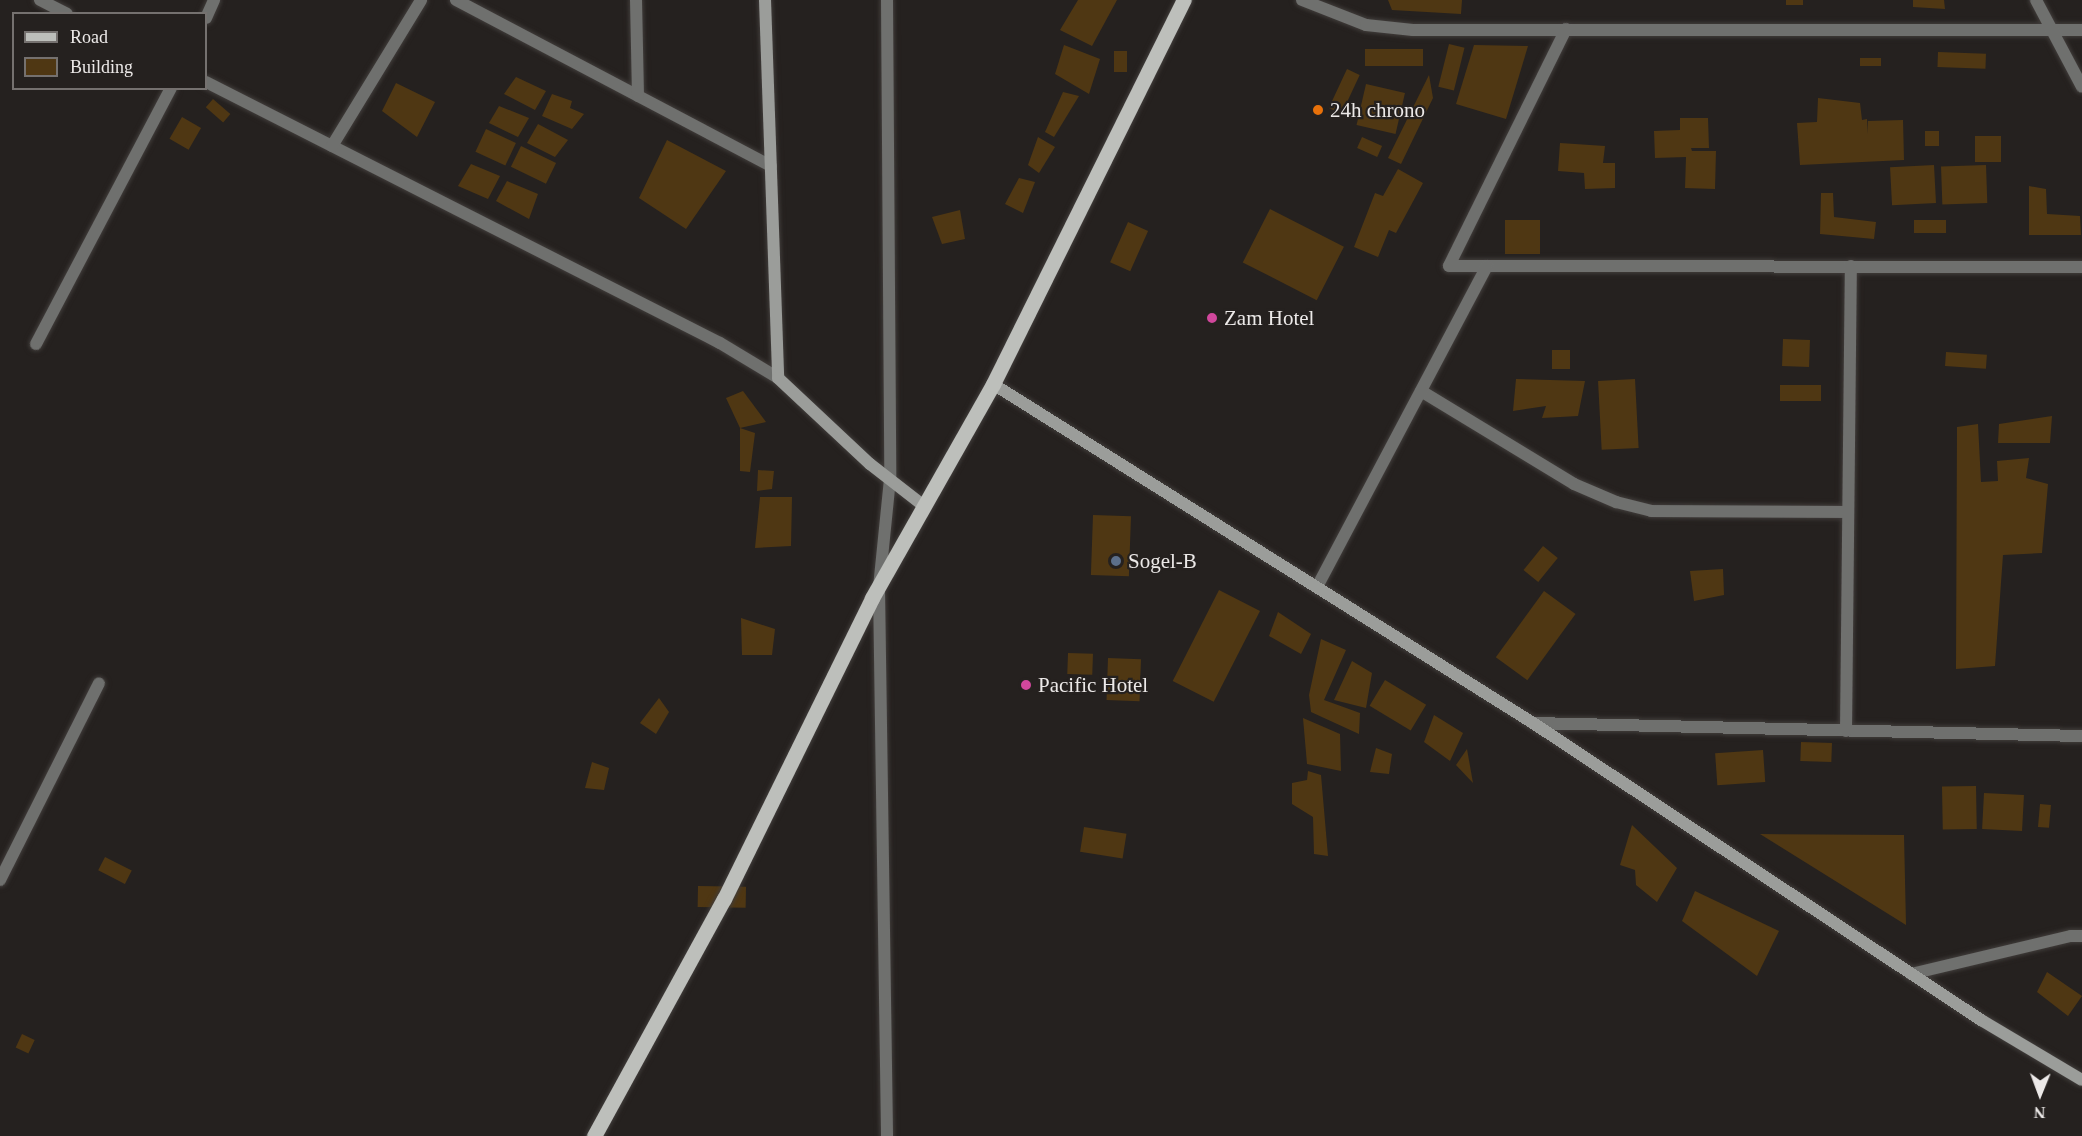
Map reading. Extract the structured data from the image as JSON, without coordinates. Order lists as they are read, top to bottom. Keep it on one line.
{"places":["24h chrono","Zam Hotel","Sogel-B","Pacific Hotel"],"legend":["Road","Building"],"north":"bottom"}
